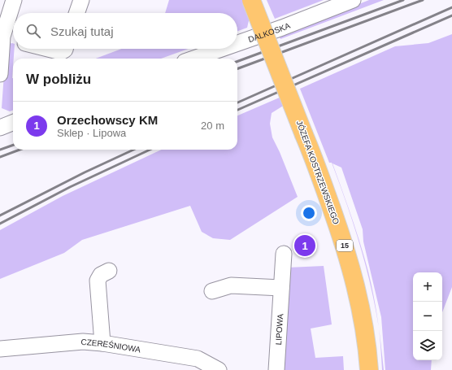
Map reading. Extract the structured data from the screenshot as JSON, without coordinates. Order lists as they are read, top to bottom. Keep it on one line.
{"streets":{"main road":["JÓZEFA KOSTRZEWSKIEGO","15"],"street":["DALKOSKA","LIPOWA","CZEREŚNIOWA"]},"page":{"search":"Szukaj tutaj","heading":"W pobliżu","list":[{"mark":"1","name":"Orzechowscy KM","note":"Sklep · Lipowa","value":"20 m"}],"pins":"1","map_buttons":["+","−"]}}
